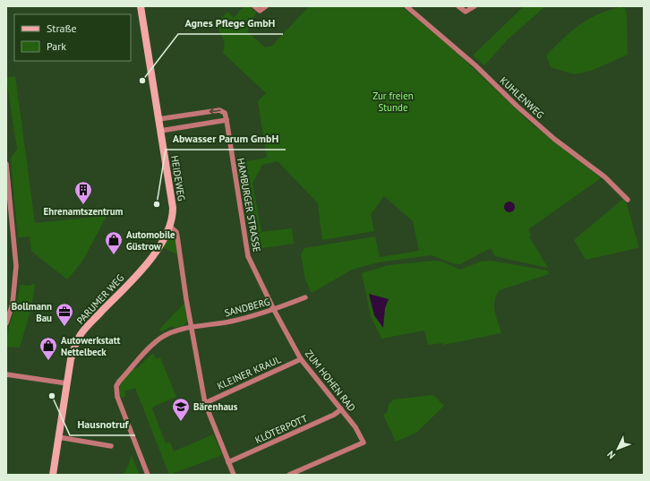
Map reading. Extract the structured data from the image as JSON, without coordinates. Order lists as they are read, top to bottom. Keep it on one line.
{"streets":{"street":["KUHLENWEG","HEIDEWEG","HAMBURGER STRASSE","PARUMER WEG","SANDBERG","KLEINER KRAUL","ZUM HOHEN RAD","KLÖTERPOTT"]},"crossings":[["HEIDEWEG","PARUMER WEG"],["HAMBURGER STRASSE","SANDBERG"],["HAMBURGER STRASSE","ZUM HOHEN RAD"],["SANDBERG","ZUM HOHEN RAD"],["KLEINER KRAUL","ZUM HOHEN RAD"],["ZUM HOHEN RAD","KLÖTERPOTT"]],"parks":["Zur freien Stunde"],"places":{"other":["Agnes Pflege GmbH","Abwasser Parum GmbH","Hausnotruf"],"building":["Ehrenamtszentrum"],"shop":["Automobile Güstrow","Autowerkstatt Nettelbeck"],"office":["Bollmann Bau"],"school or university":["Bärenhaus"]},"legend":["Straße","Park"],"north":"bottom left"}
